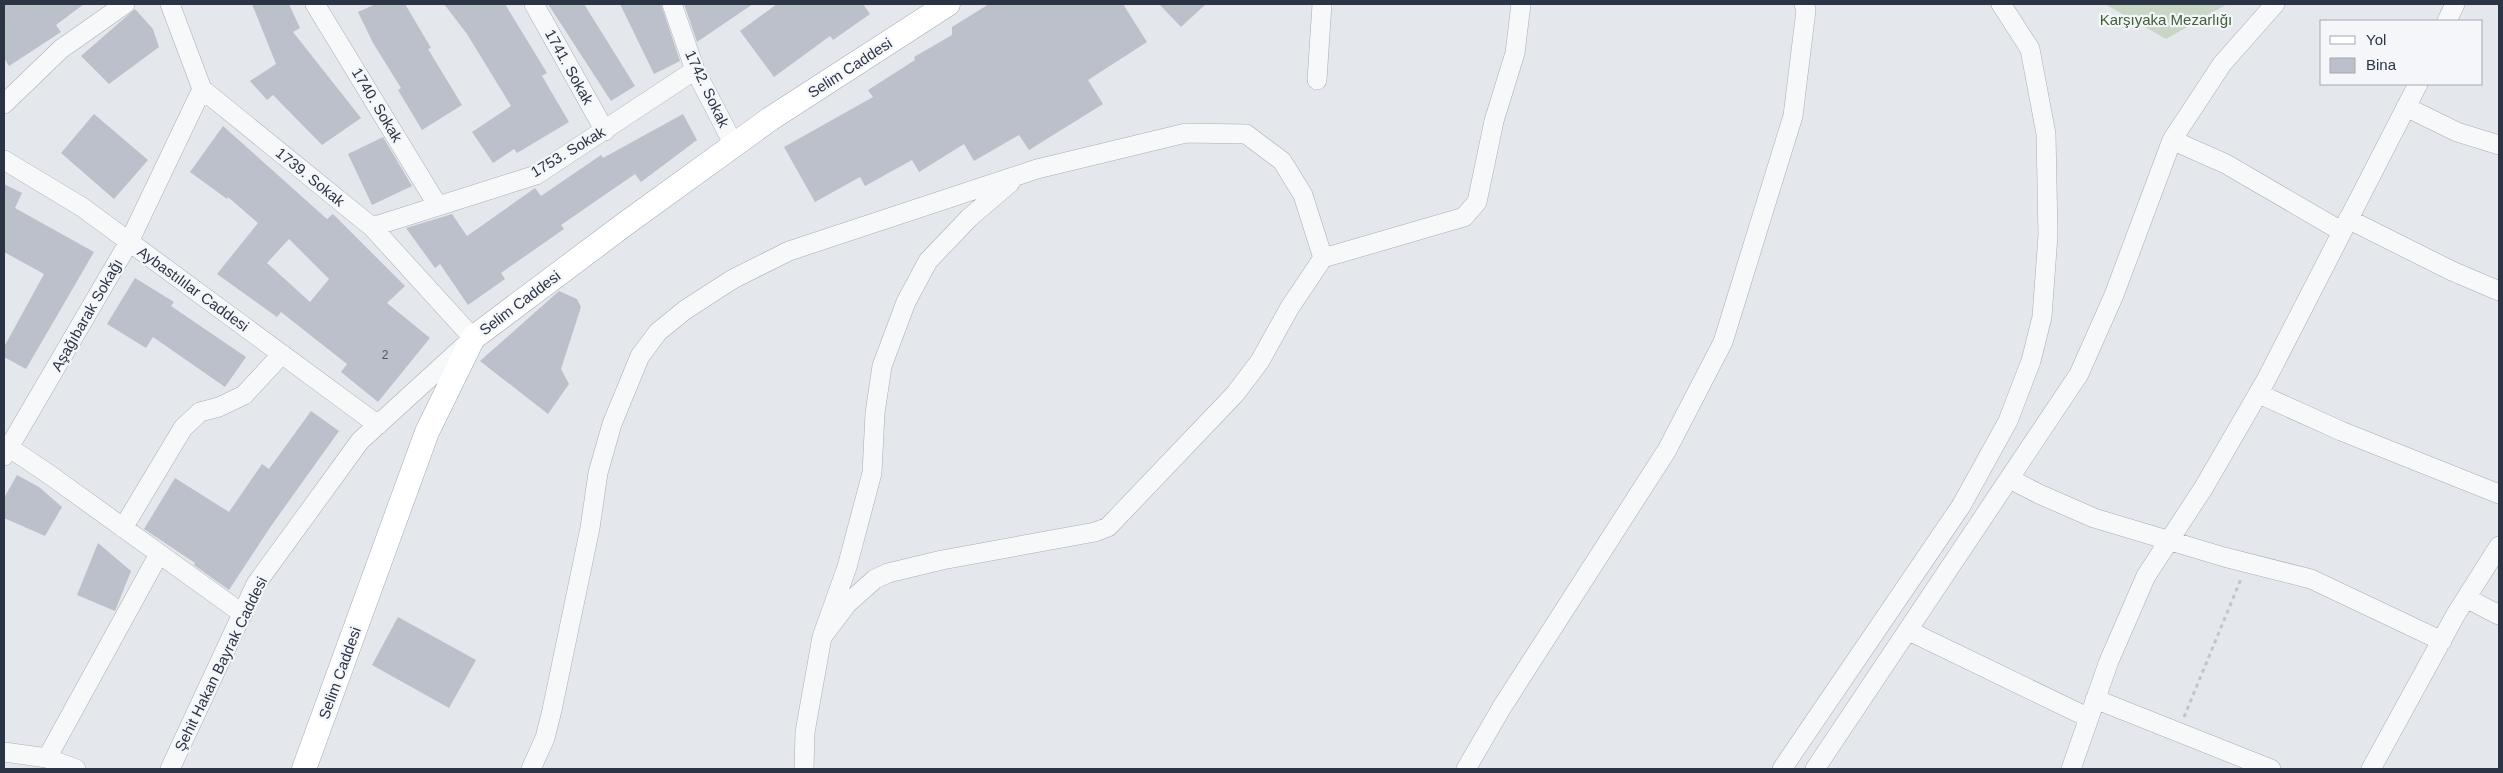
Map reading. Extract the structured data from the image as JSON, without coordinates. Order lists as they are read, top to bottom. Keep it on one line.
{"streets":{"main road":["Selim Caddesi"],"street":["1741. Sokak","1742. Sokak","1740. Sokak","1753. Sokak","1739. Sokak","Aybastılılar Caddesi","Aşağıbarak Sokağı","Şehit Hakan Bayrak Caddesi"]},"crossings":[["1741. Sokak","1753. Sokak"],["Selim Caddesi","1742. Sokak"],["Selim Caddesi","1739. Sokak"],["Selim Caddesi","Şehit Hakan Bayrak Caddesi"],["1742. Sokak","1753. Sokak"],["1740. Sokak","1753. Sokak"],["1753. Sokak","1739. Sokak"],["1739. Sokak","Aşağıbarak Sokağı"],["1739. Sokak","Şehit Hakan Bayrak Caddesi"],["Aybastılılar Caddesi","Aşağıbarak Sokağı"],["Aybastılılar Caddesi","Şehit Hakan Bayrak Caddesi"]],"parks":["Karşıyaka Mezarlığı"],"house_numbers":["2"],"legend":["Yol","Bina"]}
